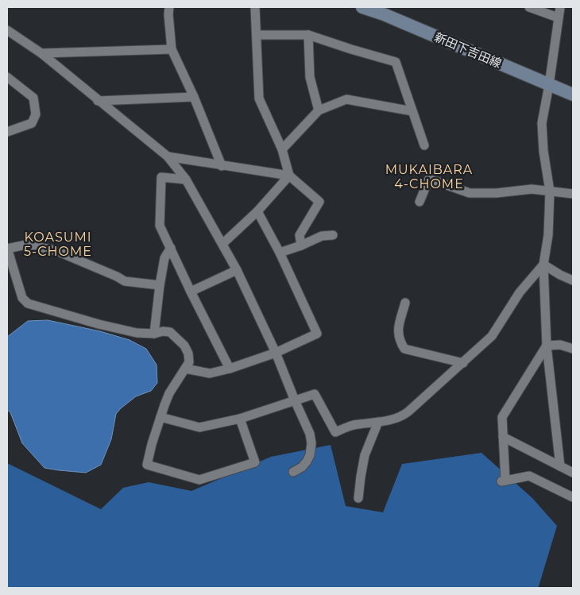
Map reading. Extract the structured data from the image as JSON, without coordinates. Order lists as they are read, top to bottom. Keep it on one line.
{"streets":{"main road":["新田下吉田線"]},"districts":["MUKAIBARA 4-CHOME","KOASUMI 5-CHOME"]}
